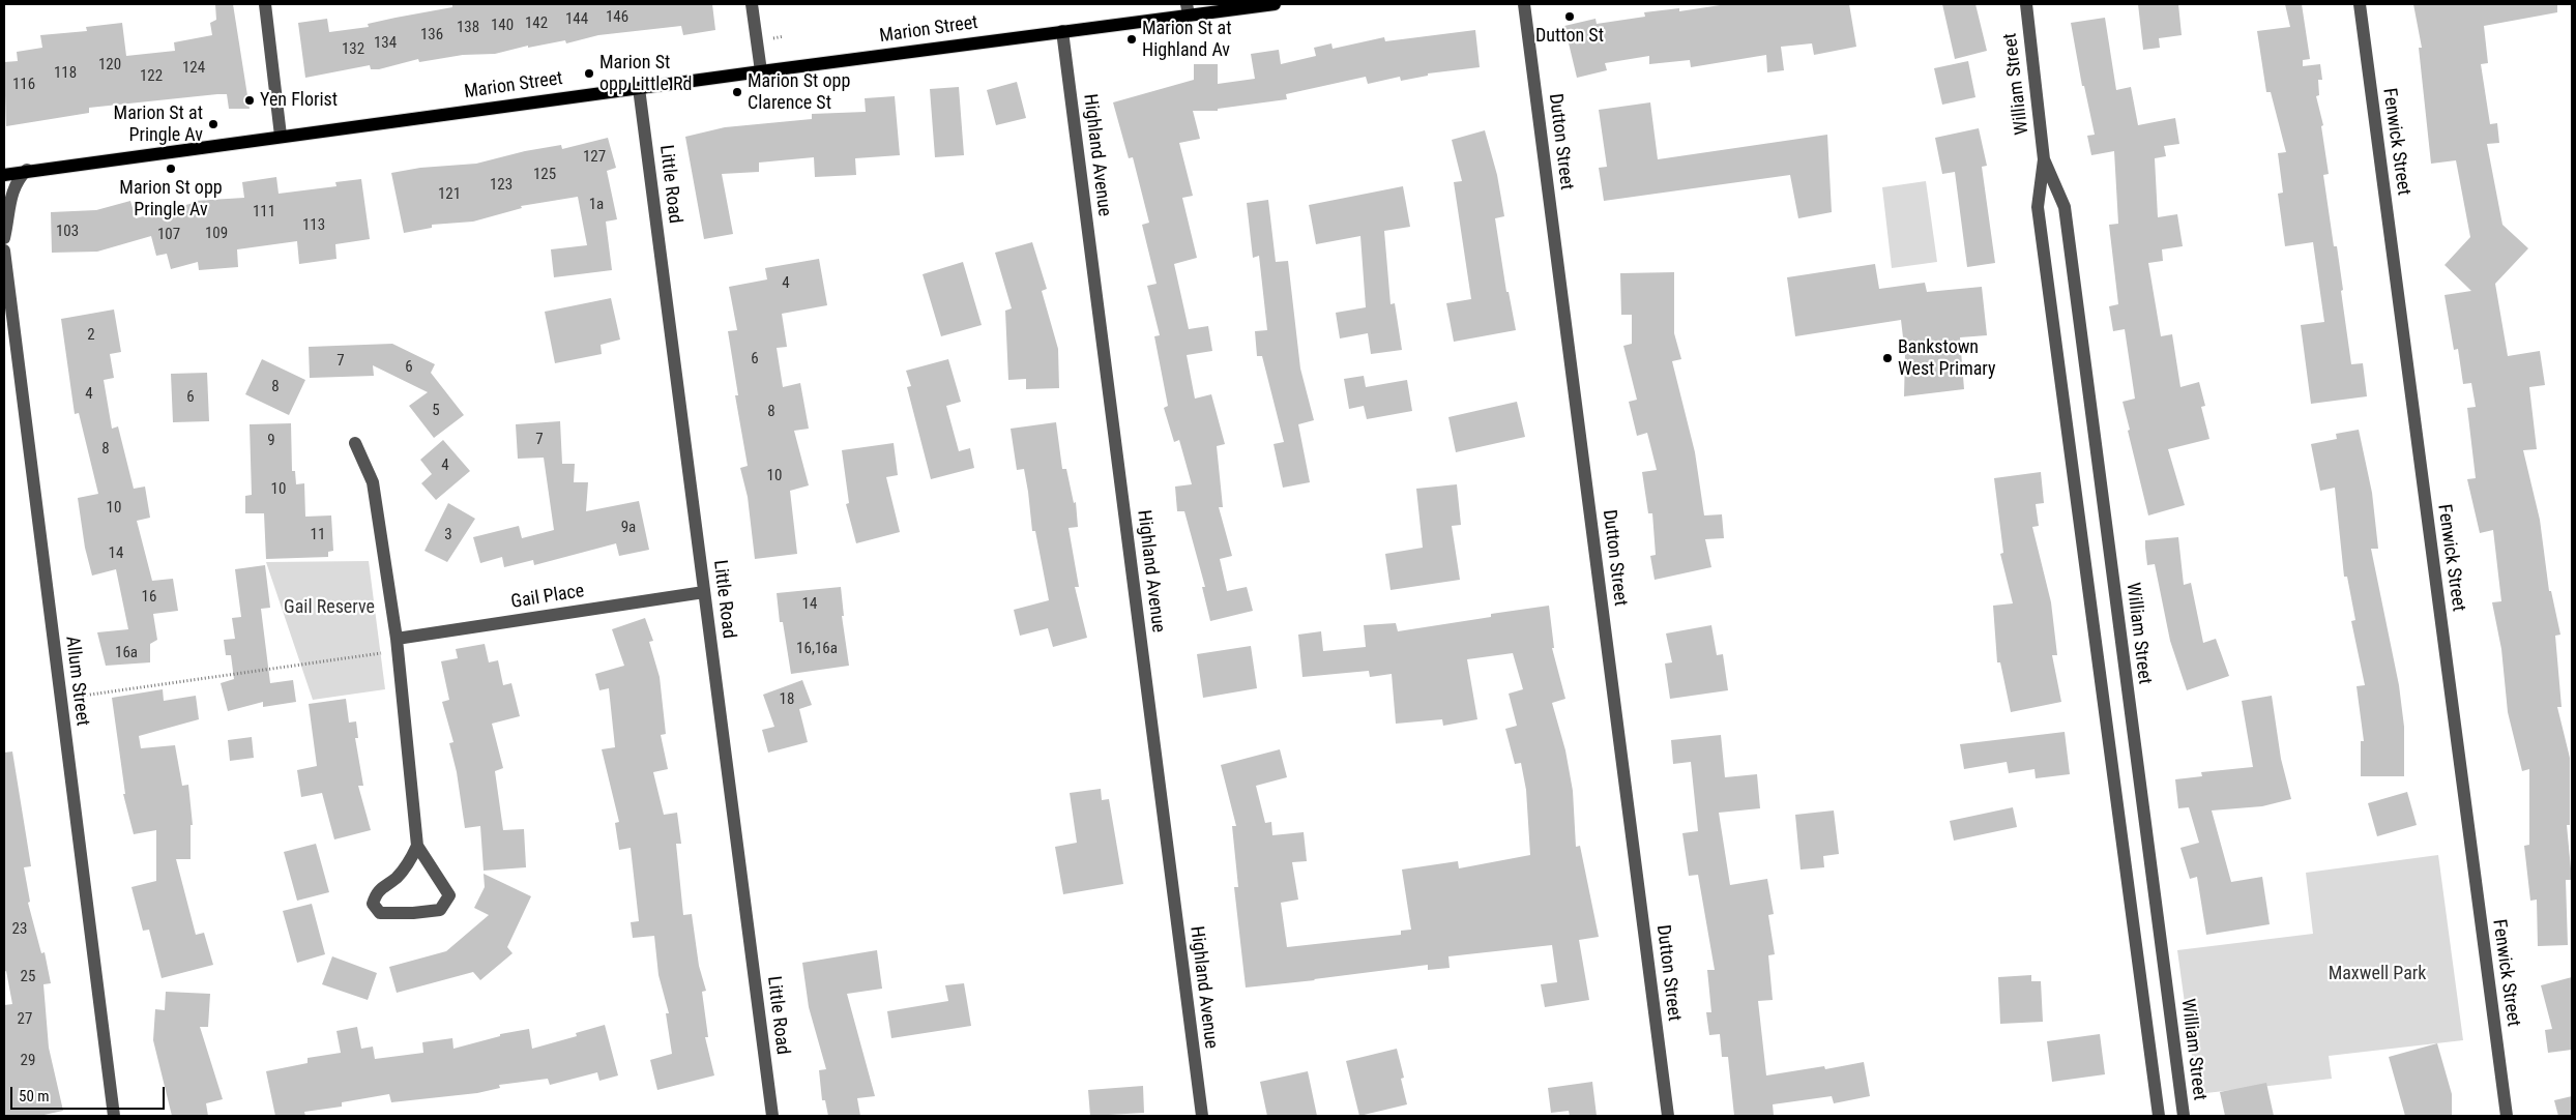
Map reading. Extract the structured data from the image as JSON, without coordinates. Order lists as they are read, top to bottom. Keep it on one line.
{"streets":{"main road":["Marion Street"],"street":["William Street","Dutton Street","Fenwick Street","Highland Avenue","Little Road","Gail Place","Allum Street"]},"crossings":[["Marion Street","Highland Avenue"],["Marion Street","Little Road"],["Little Road","Gail Place"]],"parks":["Gail Reserve","Maxwell Park"],"places":["Dutton St","Marion St at Highland Av","Marion St opp Little Rd","Marion St opp Clarence St","Yen Florist","Marion St at Pringle Av","Marion St opp Pringle Av","Bankstown West Primary"],"house_numbers":["146","144","142","140","138","136","134","132","120","124","118","122","116","127","125","123","121","1a","111","113","103","109","107","4","2","6","7","6","8","4","6","5","8","7","9","8","4","10","10","10","9a","11","3","14","16","14","16,16a","16a","18","23","25","27","29"],"scale_bar":"50 m"}
